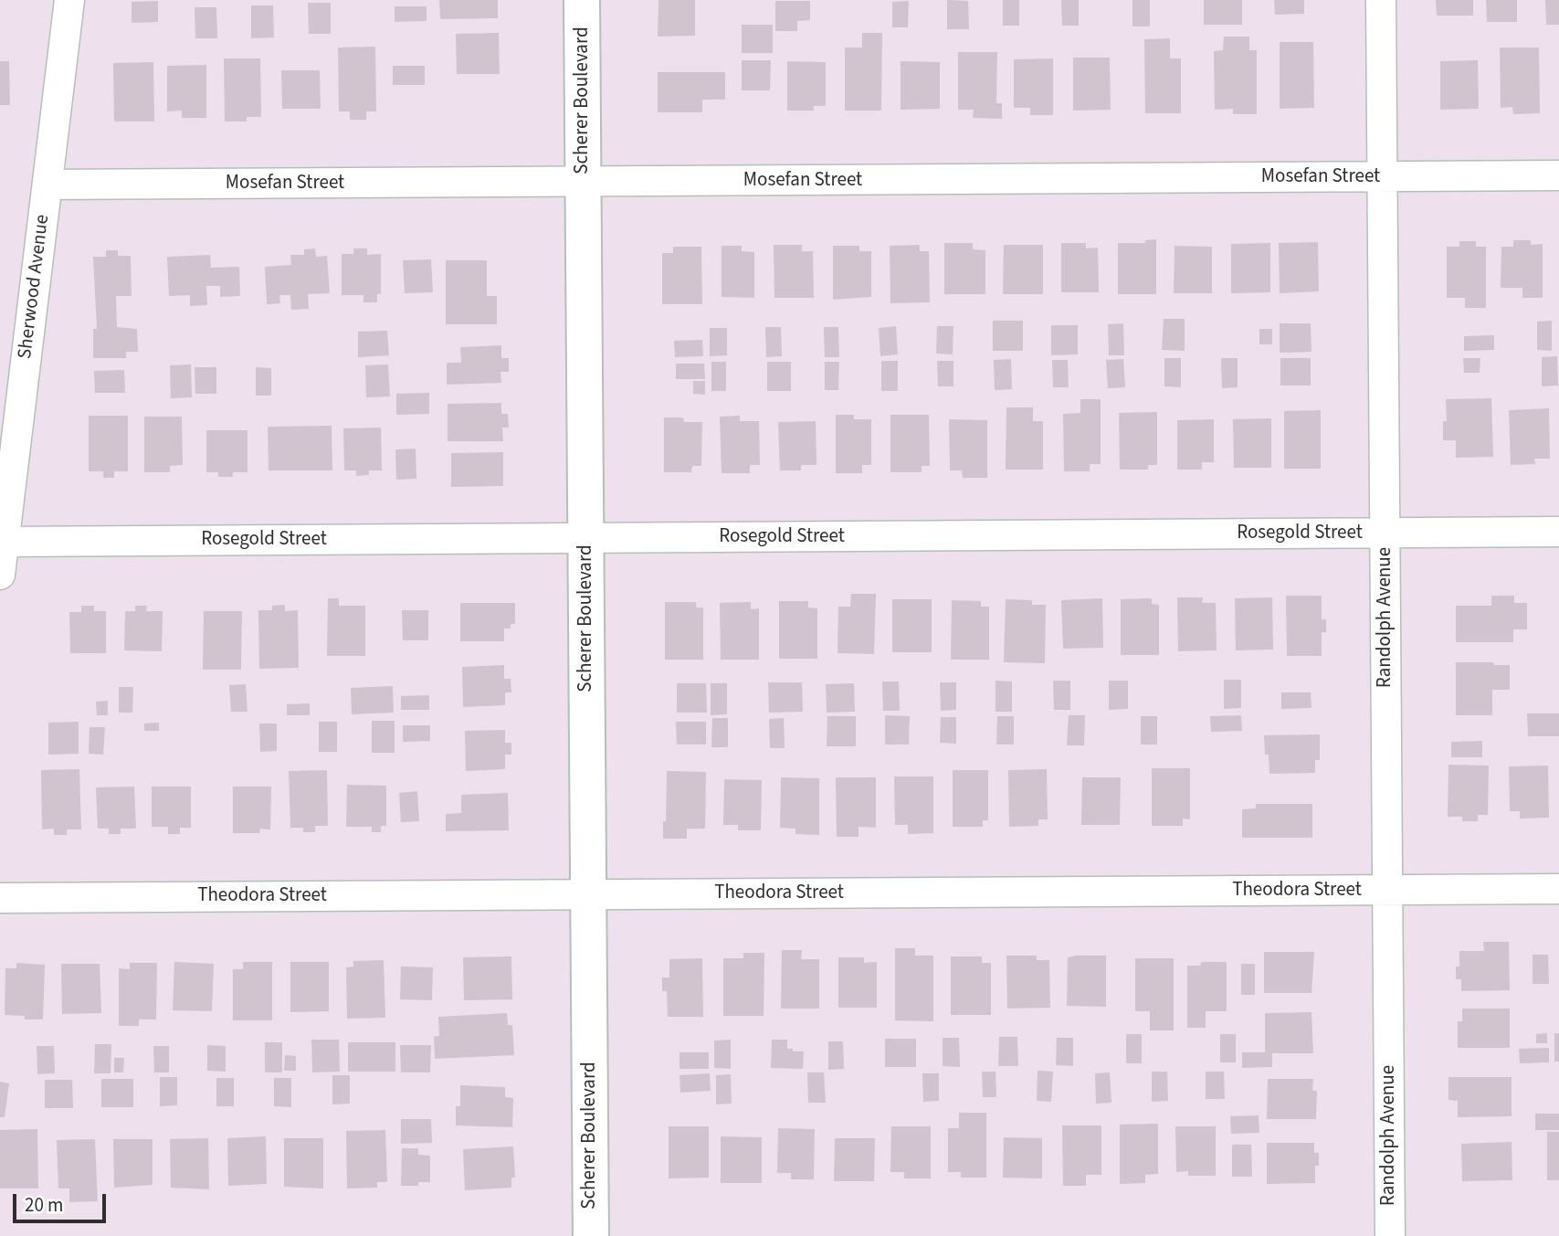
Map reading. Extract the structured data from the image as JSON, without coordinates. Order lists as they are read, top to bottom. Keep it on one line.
{"streets":{"street":["Scherer Boulevard","Mosefan Street","Sherwood Avenue","Rosegold Street","Randolph Avenue","Theodora Street"]},"crossings":[["Scherer Boulevard","Mosefan Street"],["Scherer Boulevard","Rosegold Street"],["Scherer Boulevard","Theodora Street"],["Mosefan Street","Sherwood Avenue"],["Mosefan Street","Randolph Avenue"],["Sherwood Avenue","Rosegold Street"],["Rosegold Street","Randolph Avenue"],["Randolph Avenue","Theodora Street"]],"scale_bar":"20 m"}
